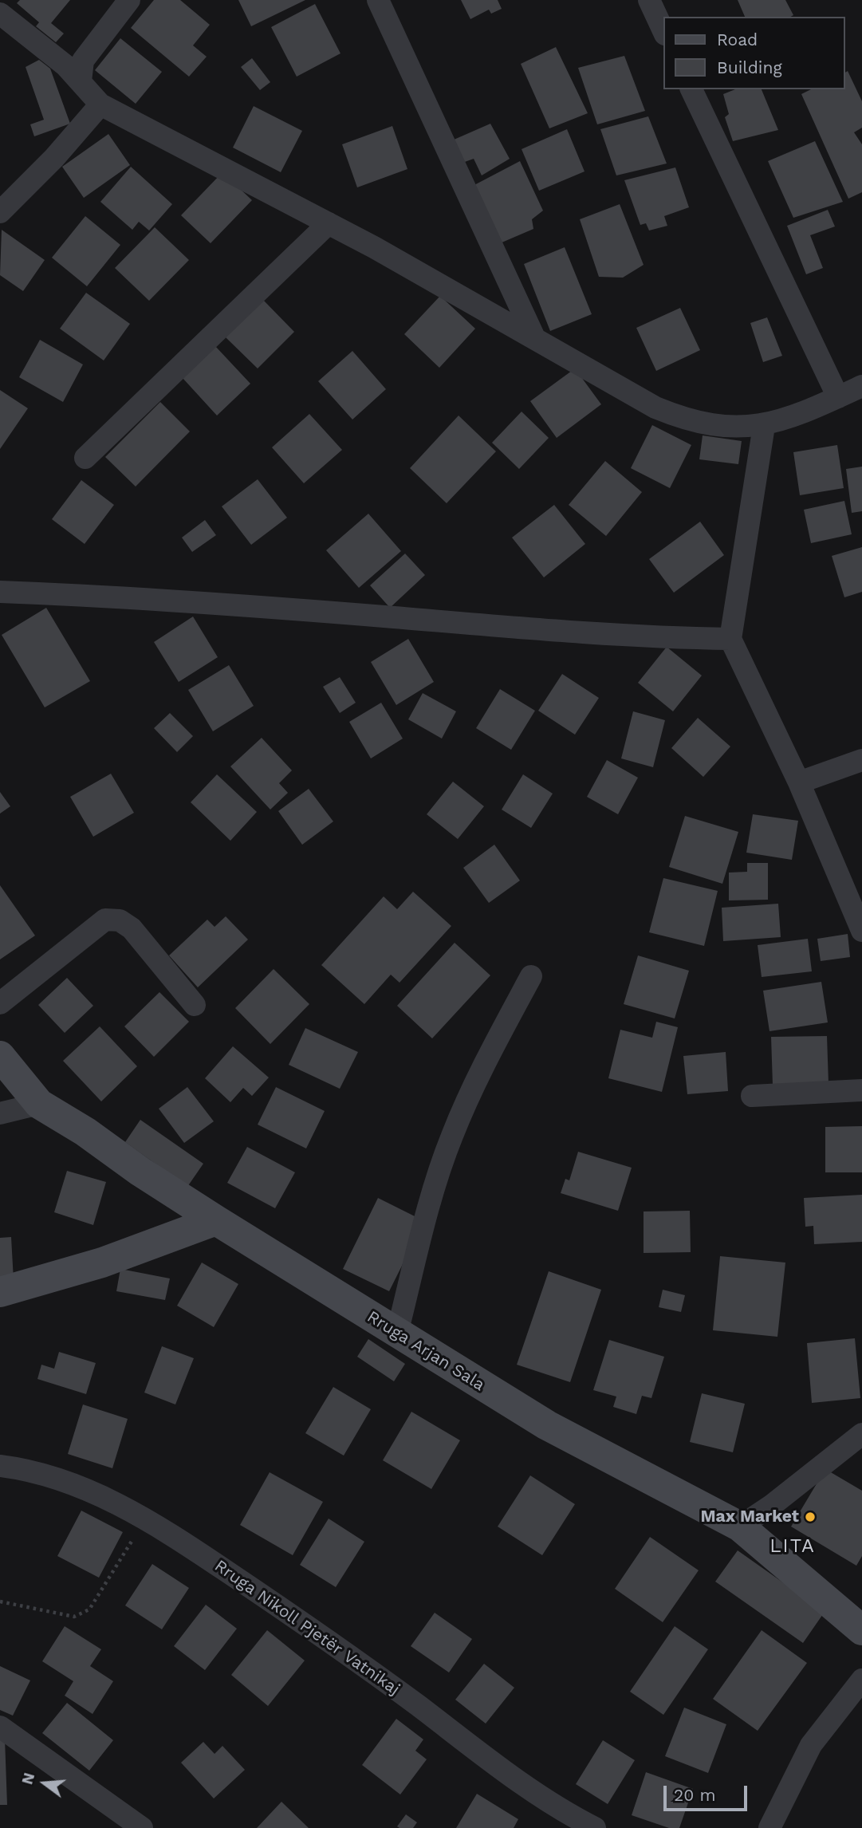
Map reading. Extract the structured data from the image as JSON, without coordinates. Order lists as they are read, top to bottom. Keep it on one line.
{"streets":{"street":["Rruga Arjan Sala","Rruga Nikoll Pjetër Vatnikaj"]},"districts":["LITA"],"places":["Max Market"],"legend":["Road","Building"],"scale_bar":"20 m","north":"left"}
